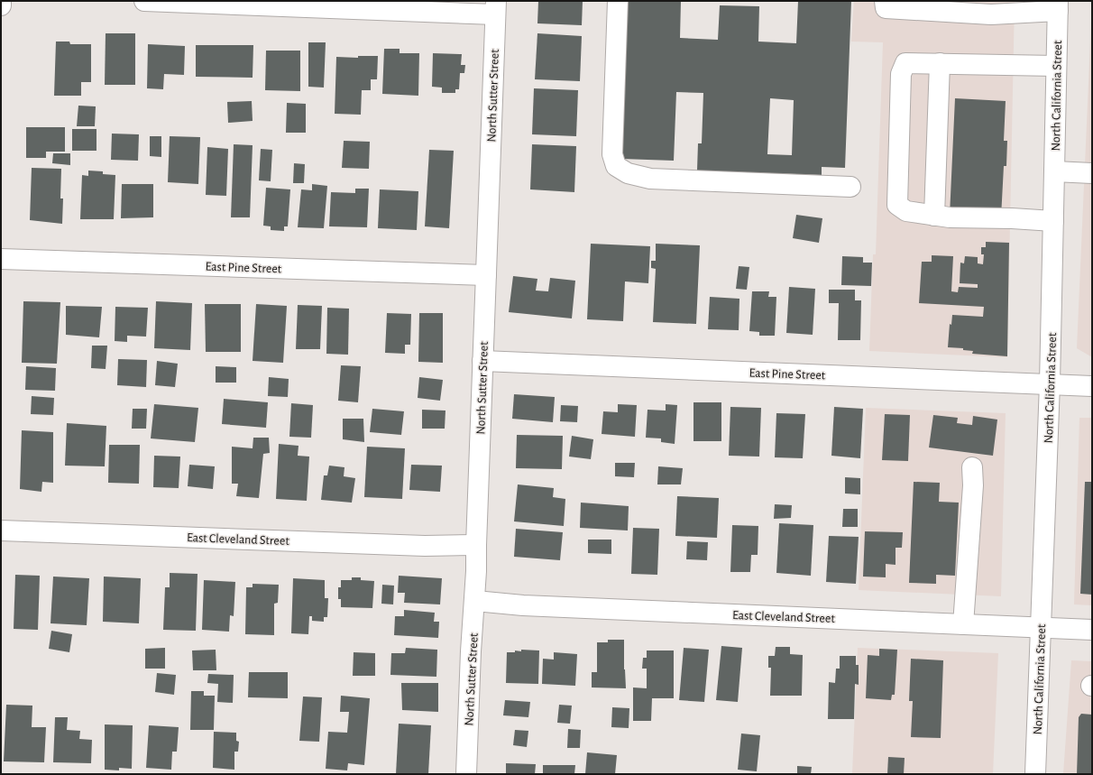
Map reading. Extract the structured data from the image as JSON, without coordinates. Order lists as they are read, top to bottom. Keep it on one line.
{"streets":{"street":["North Sutter Street","North California Street","East Pine Street","East Cleveland Street"]},"crossings":[["North Sutter Street","East Pine Street"],["North Sutter Street","East Cleveland Street"],["North California Street","East Pine Street"],["North California Street","East Cleveland Street"]]}
